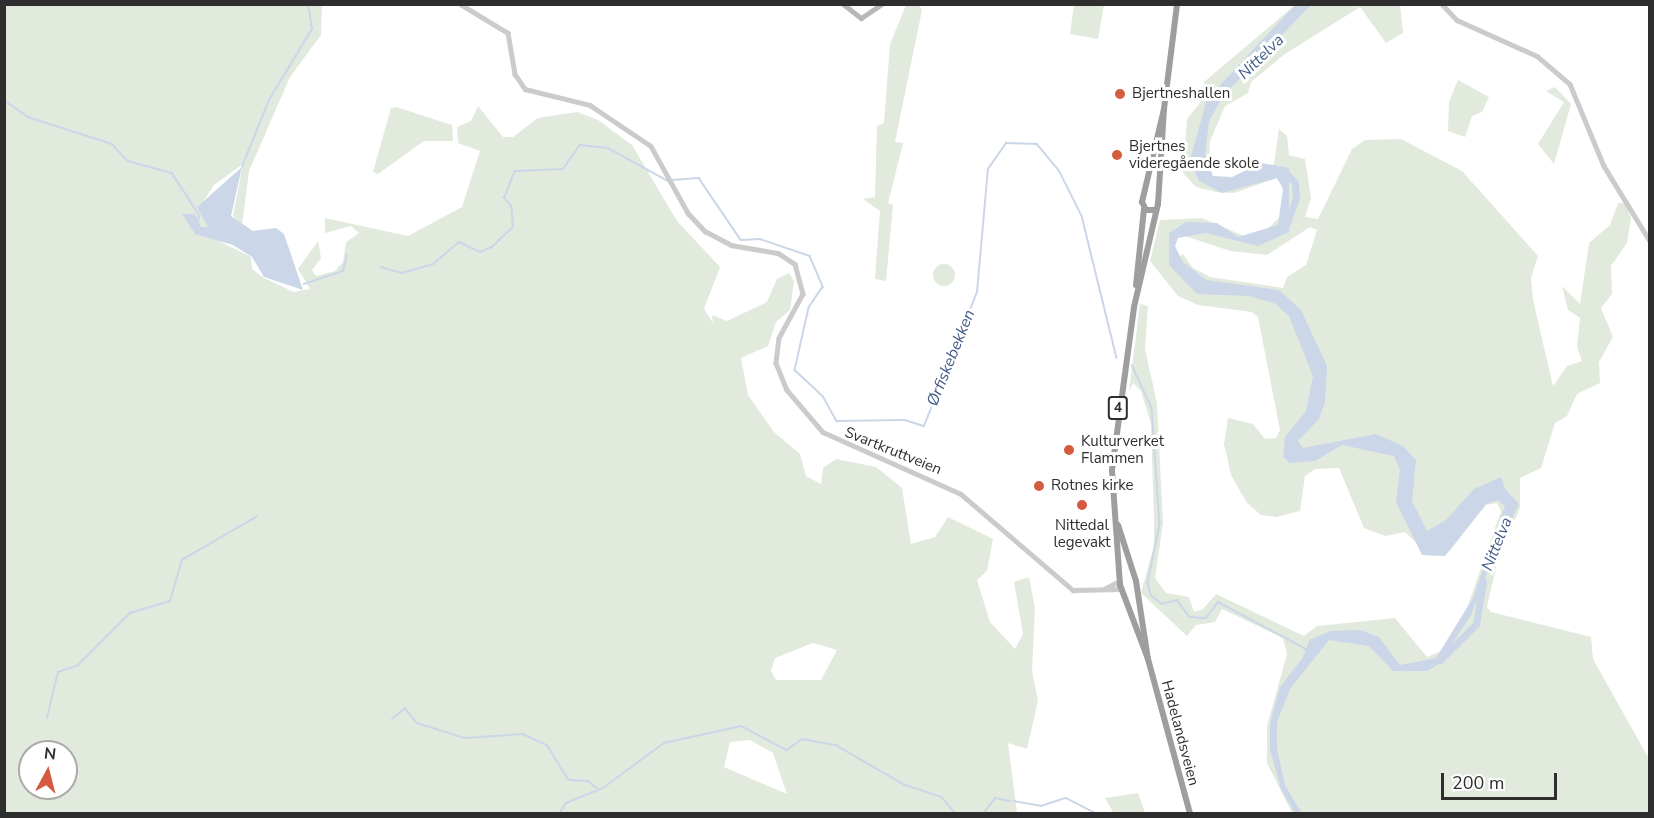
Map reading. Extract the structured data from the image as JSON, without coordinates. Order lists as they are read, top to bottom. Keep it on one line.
{"streets":{"highway":["4","Hadelandsveien"],"street":["Svartkruttveien"]},"crossings":[["4","Svartkruttveien"],["4","Hadelandsveien"],["Svartkruttveien","Hadelandsveien"]],"water":["Nittelva","Ørfiskebekken"],"places":["Bjertneshallen","Bjertnes videregående skole","Kulturverket Flammen","Rotnes kirke","Nittedal legevakt"],"scale_bar":"200 m","north":"top"}
